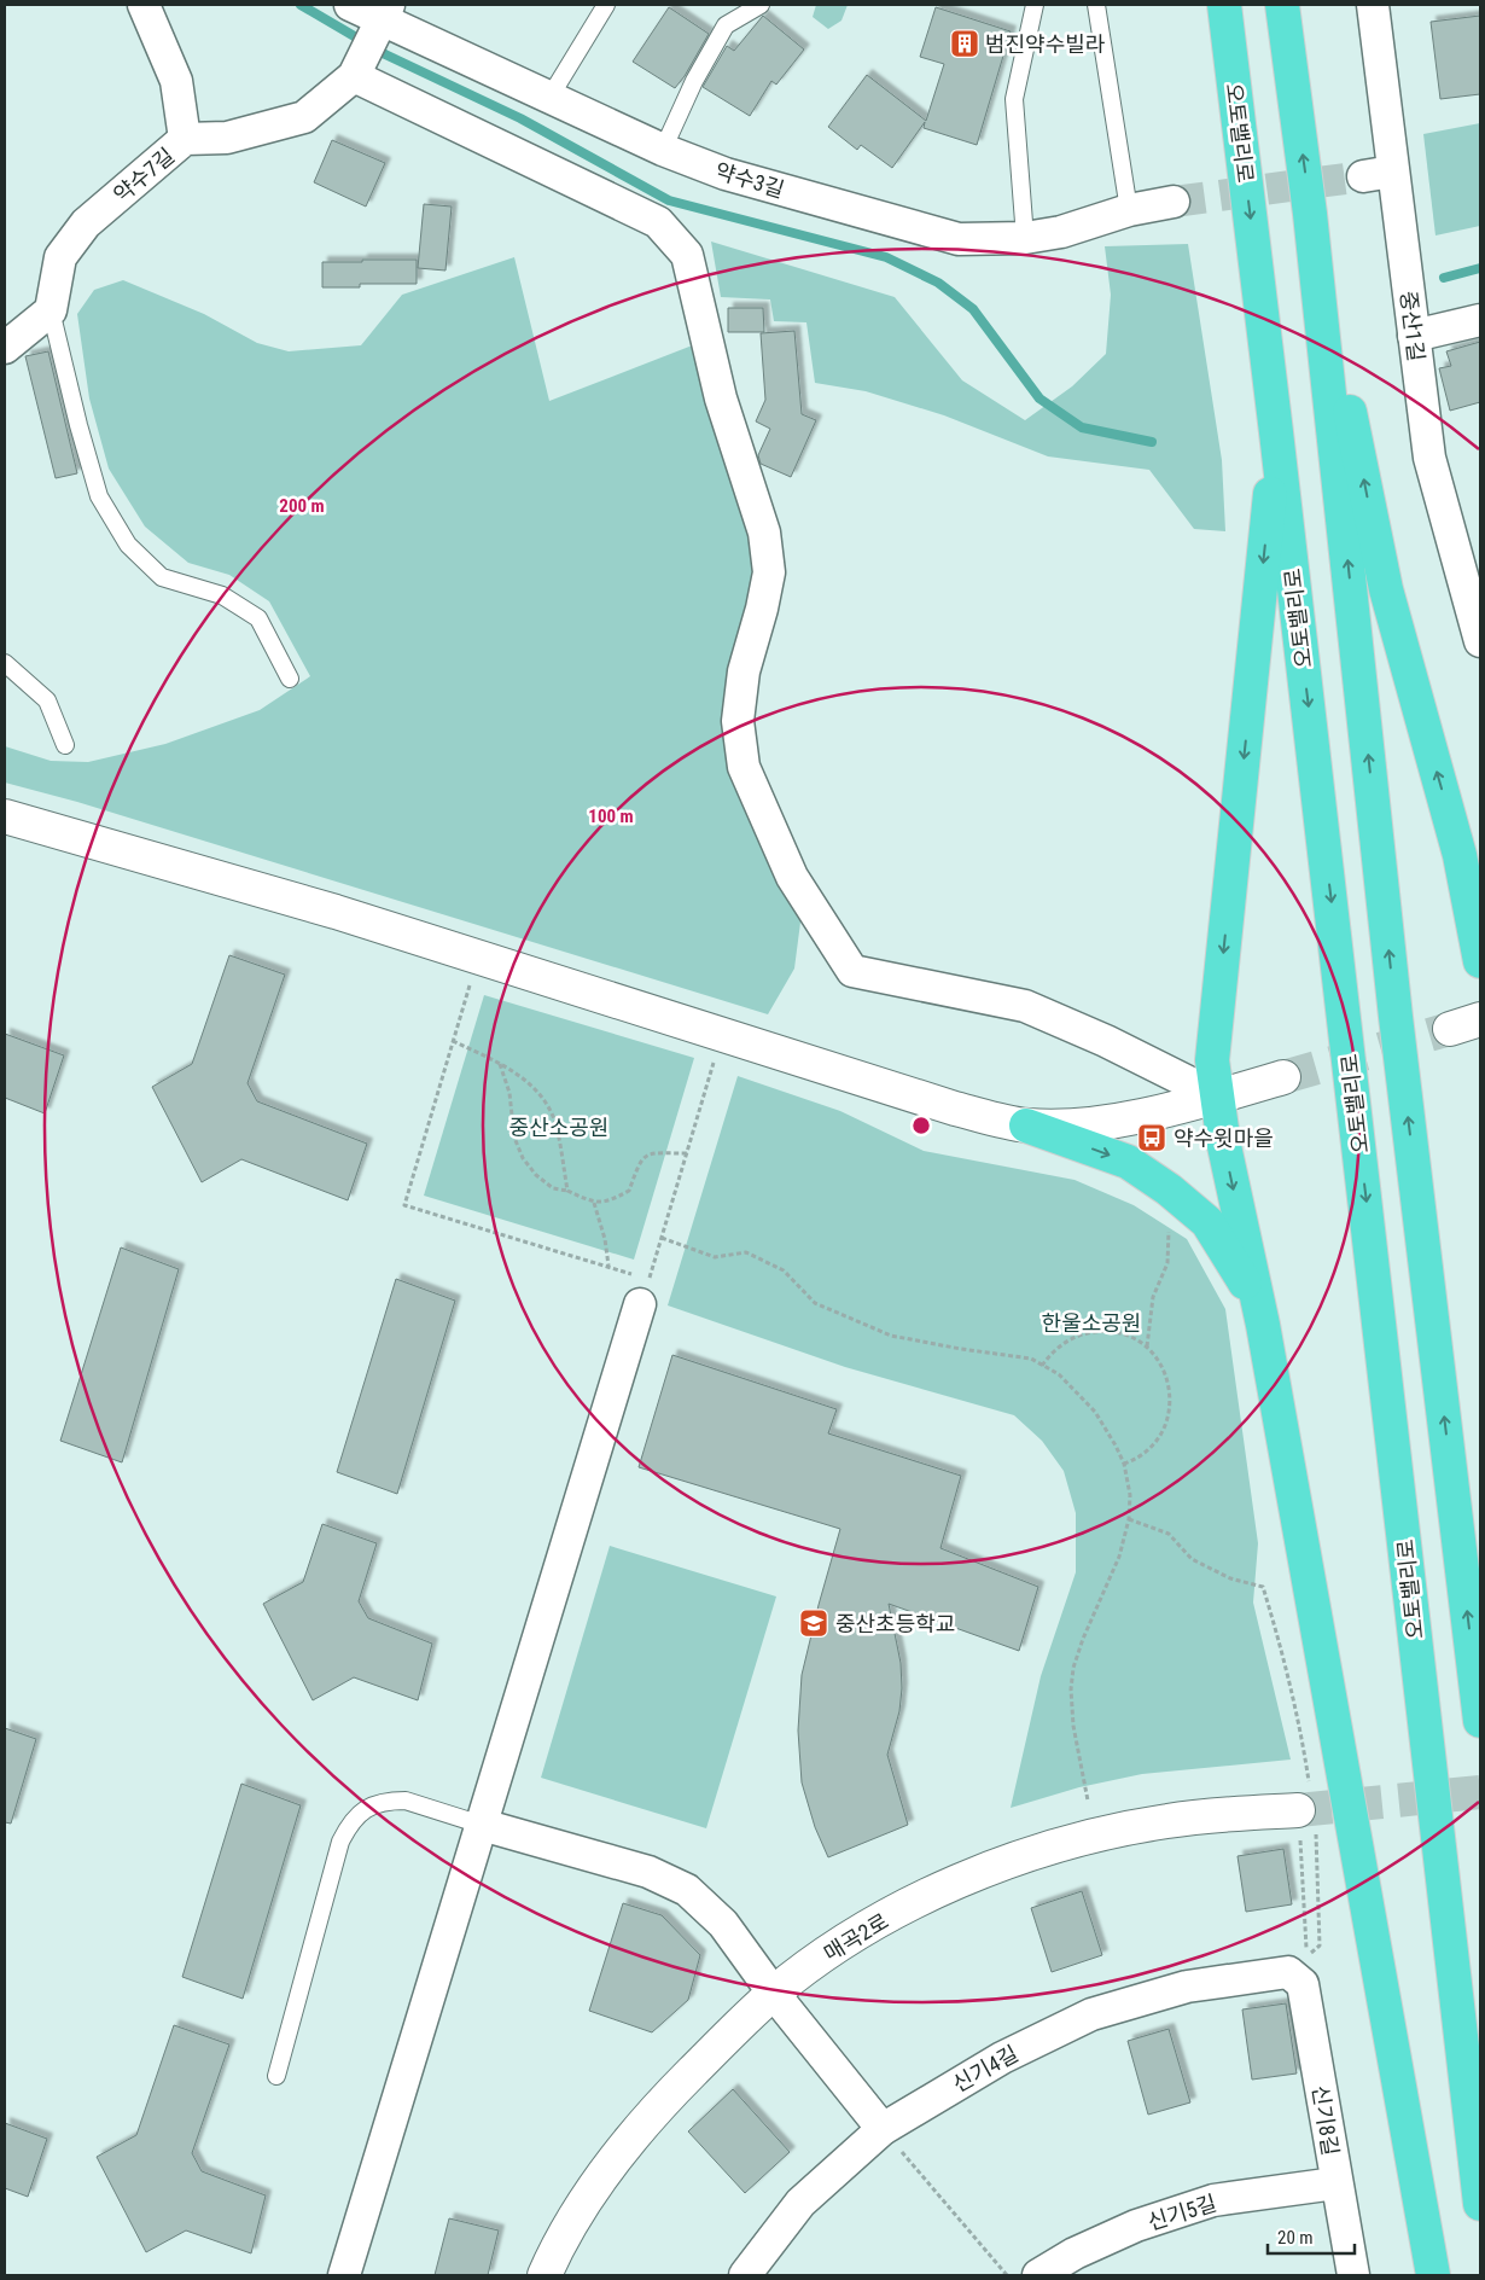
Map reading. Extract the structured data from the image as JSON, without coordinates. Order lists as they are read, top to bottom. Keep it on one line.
{"streets":{"highway":["오토밸리로"],"street":["약수7길","약수3길","중산1길","매곡2로","신기4길","신기8길","신기5길"]},"crossings":[["약수7길","약수3길"],["신기4길","신기8길"],["신기8길","신기5길"]],"parks":["중산소공원","한울소공원"],"places":{"building":["범진약수빌라"],"bus stop":["약수윗마을"],"school or university":["중산초등학교"]},"scale_bar":"20 m","rings":["200 m","100 m"]}
